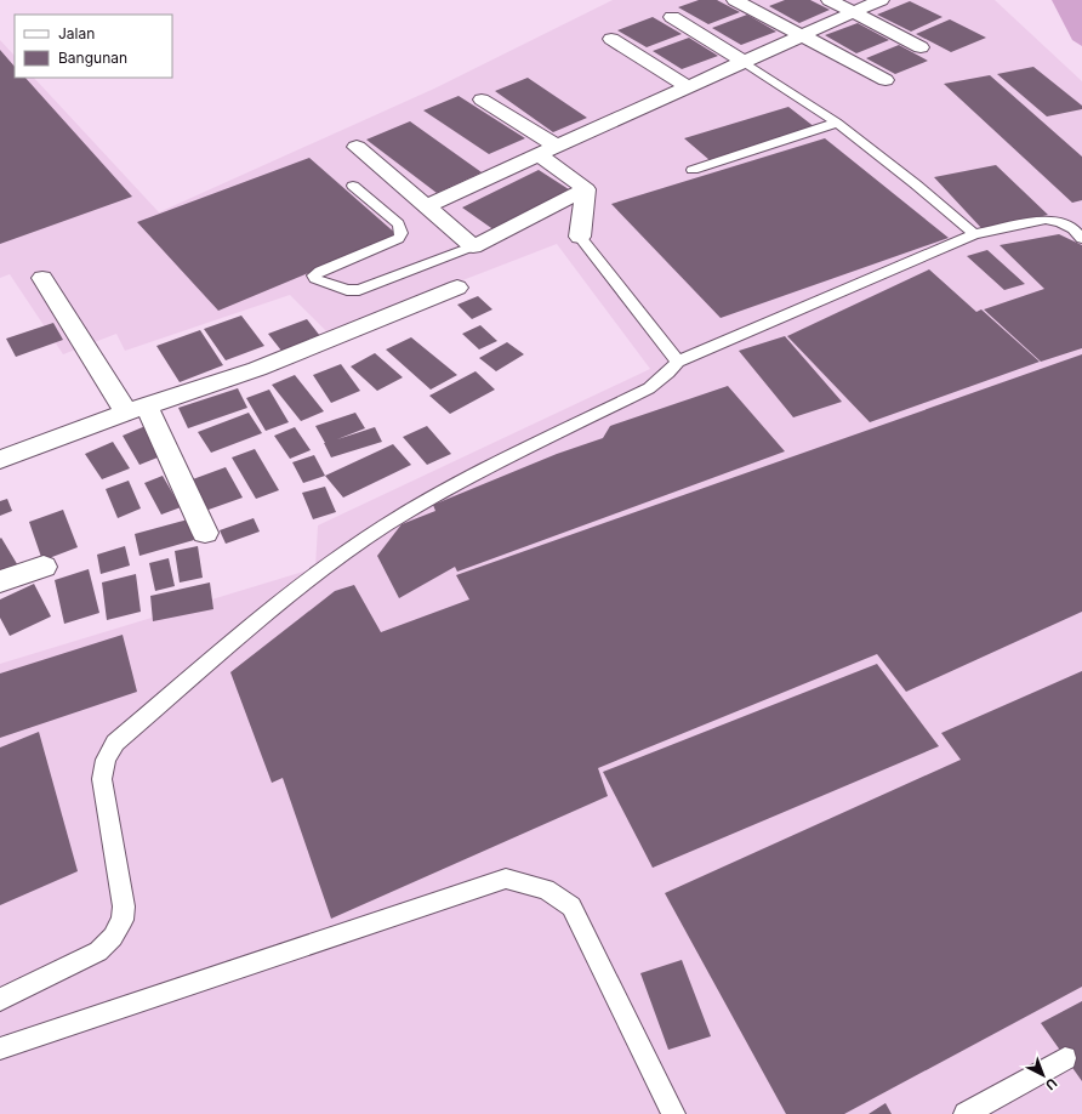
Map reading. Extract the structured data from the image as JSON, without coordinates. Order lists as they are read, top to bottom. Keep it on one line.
{"legend":["Jalan","Bangunan"],"north":"bottom right"}
